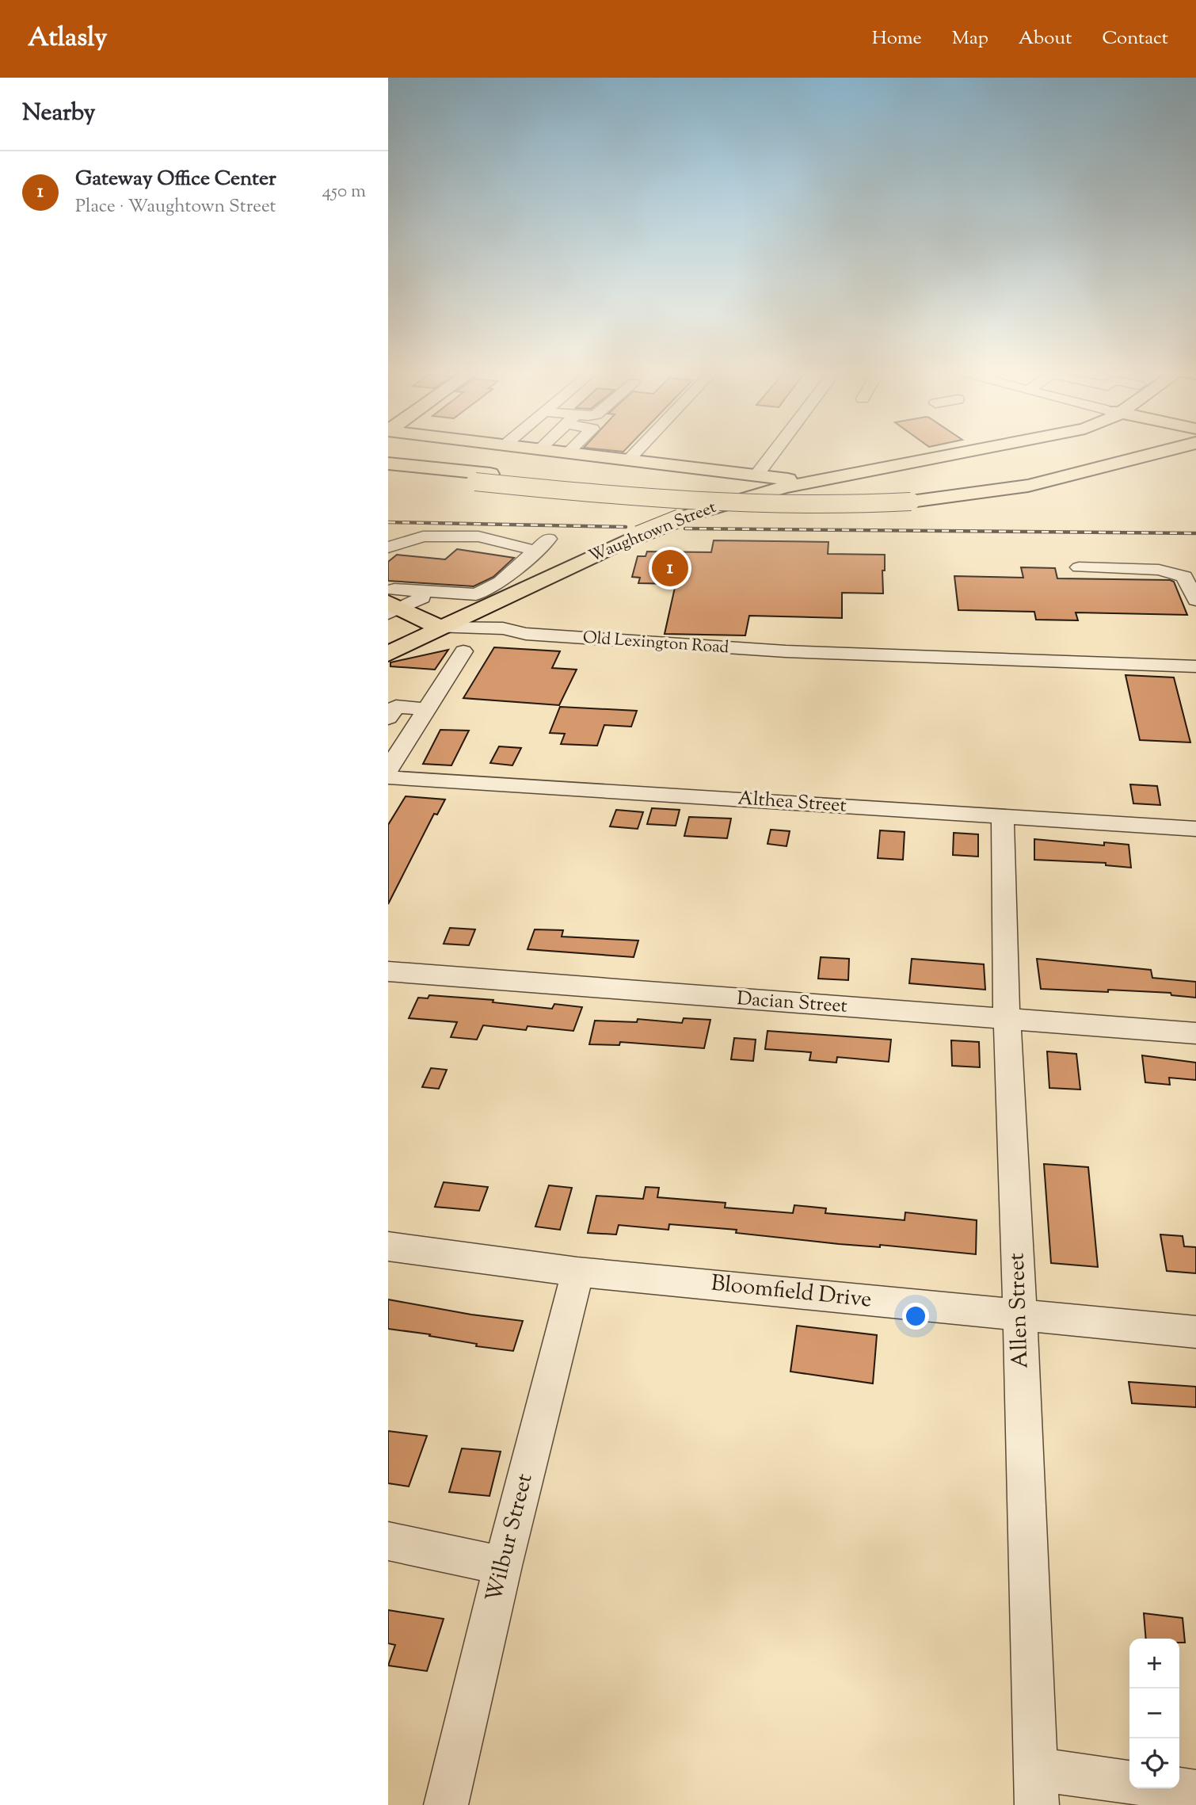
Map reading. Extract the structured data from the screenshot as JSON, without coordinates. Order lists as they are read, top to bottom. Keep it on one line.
{"streets":{"main road":["Waughtown Street","Old Lexington Road"],"street":["Althea Street","Dacian Street","Bloomfield Drive","Allen Street","Wilbur Street"]},"crossings":[["Waughtown Street","Old Lexington Road"],["Althea Street","Allen Street"],["Dacian Street","Allen Street"],["Bloomfield Drive","Allen Street"],["Bloomfield Drive","Wilbur Street"]],"page":{"header":"Atlasly","nav":["Home","Map","About","Contact"],"heading":"Nearby","list":[{"mark":"1","name":"Gateway Office Center","note":"Place · Waughtown Street","value":"450 m"}],"pins":"1","map_buttons":["+","−"]}}
